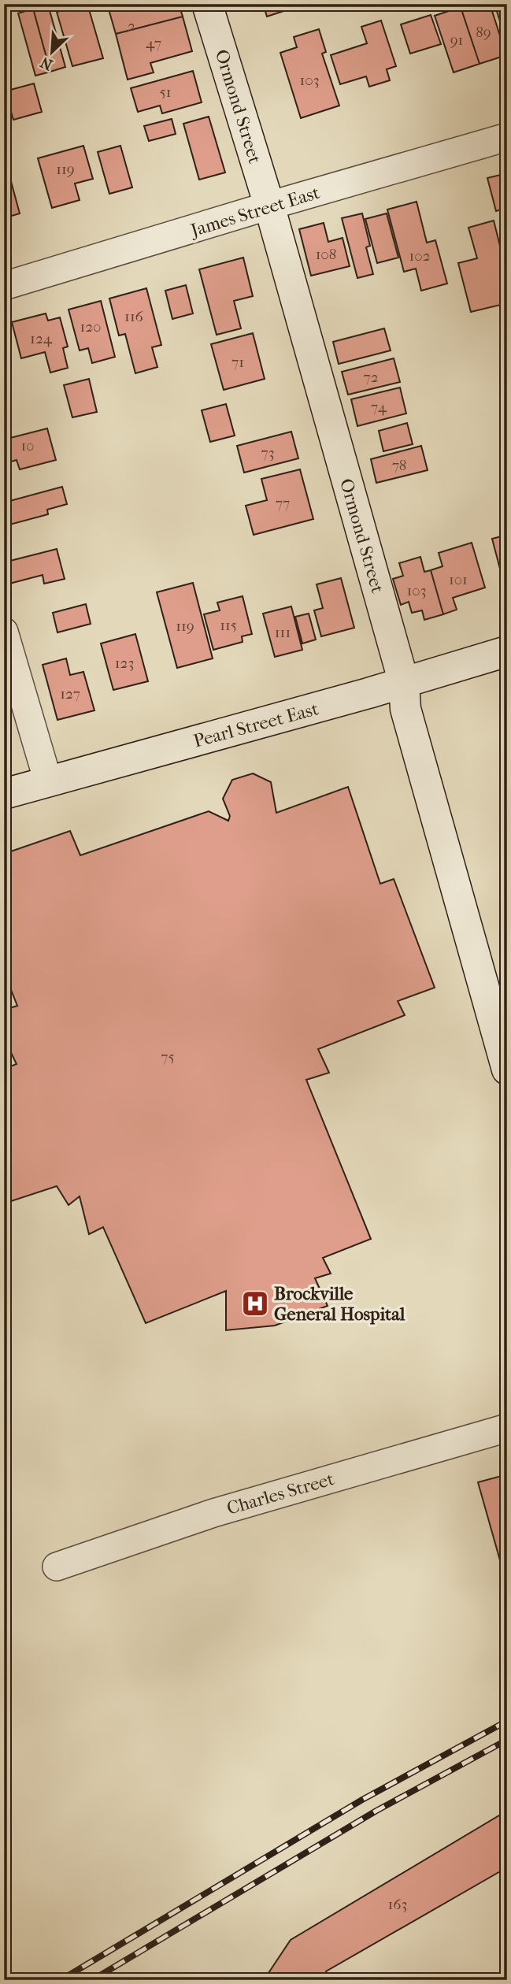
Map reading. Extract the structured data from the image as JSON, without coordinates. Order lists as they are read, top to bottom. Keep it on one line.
{"streets":{"street":["Ormond Street","James Street East","Pearl Street East","Charles Street"]},"crossings":[["Ormond Street","James Street East"],["Ormond Street","Pearl Street East"]],"places":{"hospital":["Brockville General Hospital"]},"house_numbers":["2","89","91","47","103","51","119","108","102","116","120","124","71","72","74","10","73","78","77","101","103","115","119","111","123","127","75","163"],"north":"bottom left"}
